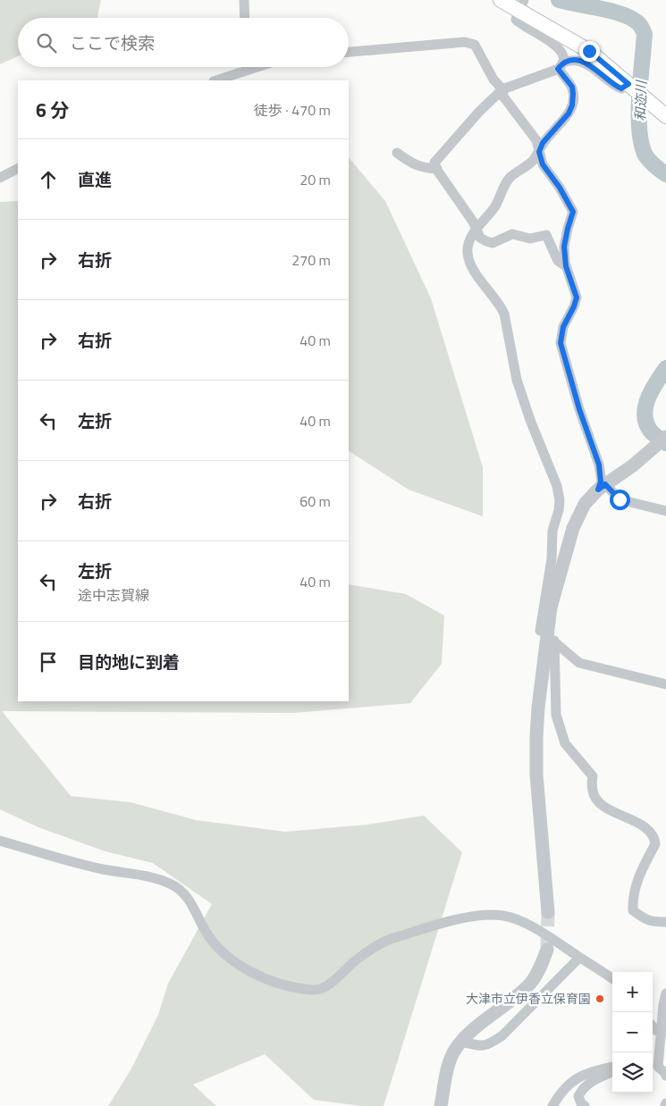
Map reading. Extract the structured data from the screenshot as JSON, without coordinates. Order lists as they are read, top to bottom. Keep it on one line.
{"water":["和迩川"],"places":["大津市立伊香立保育園"],"page":{"search":"ここで検索","heading":["6 分","徒歩 · 470 m"],"list":[["直進","20 m"],["右折","270 m"],["右折","40 m"],["左折","40 m"],["右折","60 m"],["左折","途中志賀線","40 m"],"目的地に到着"],"map_buttons":["+","−"]}}
